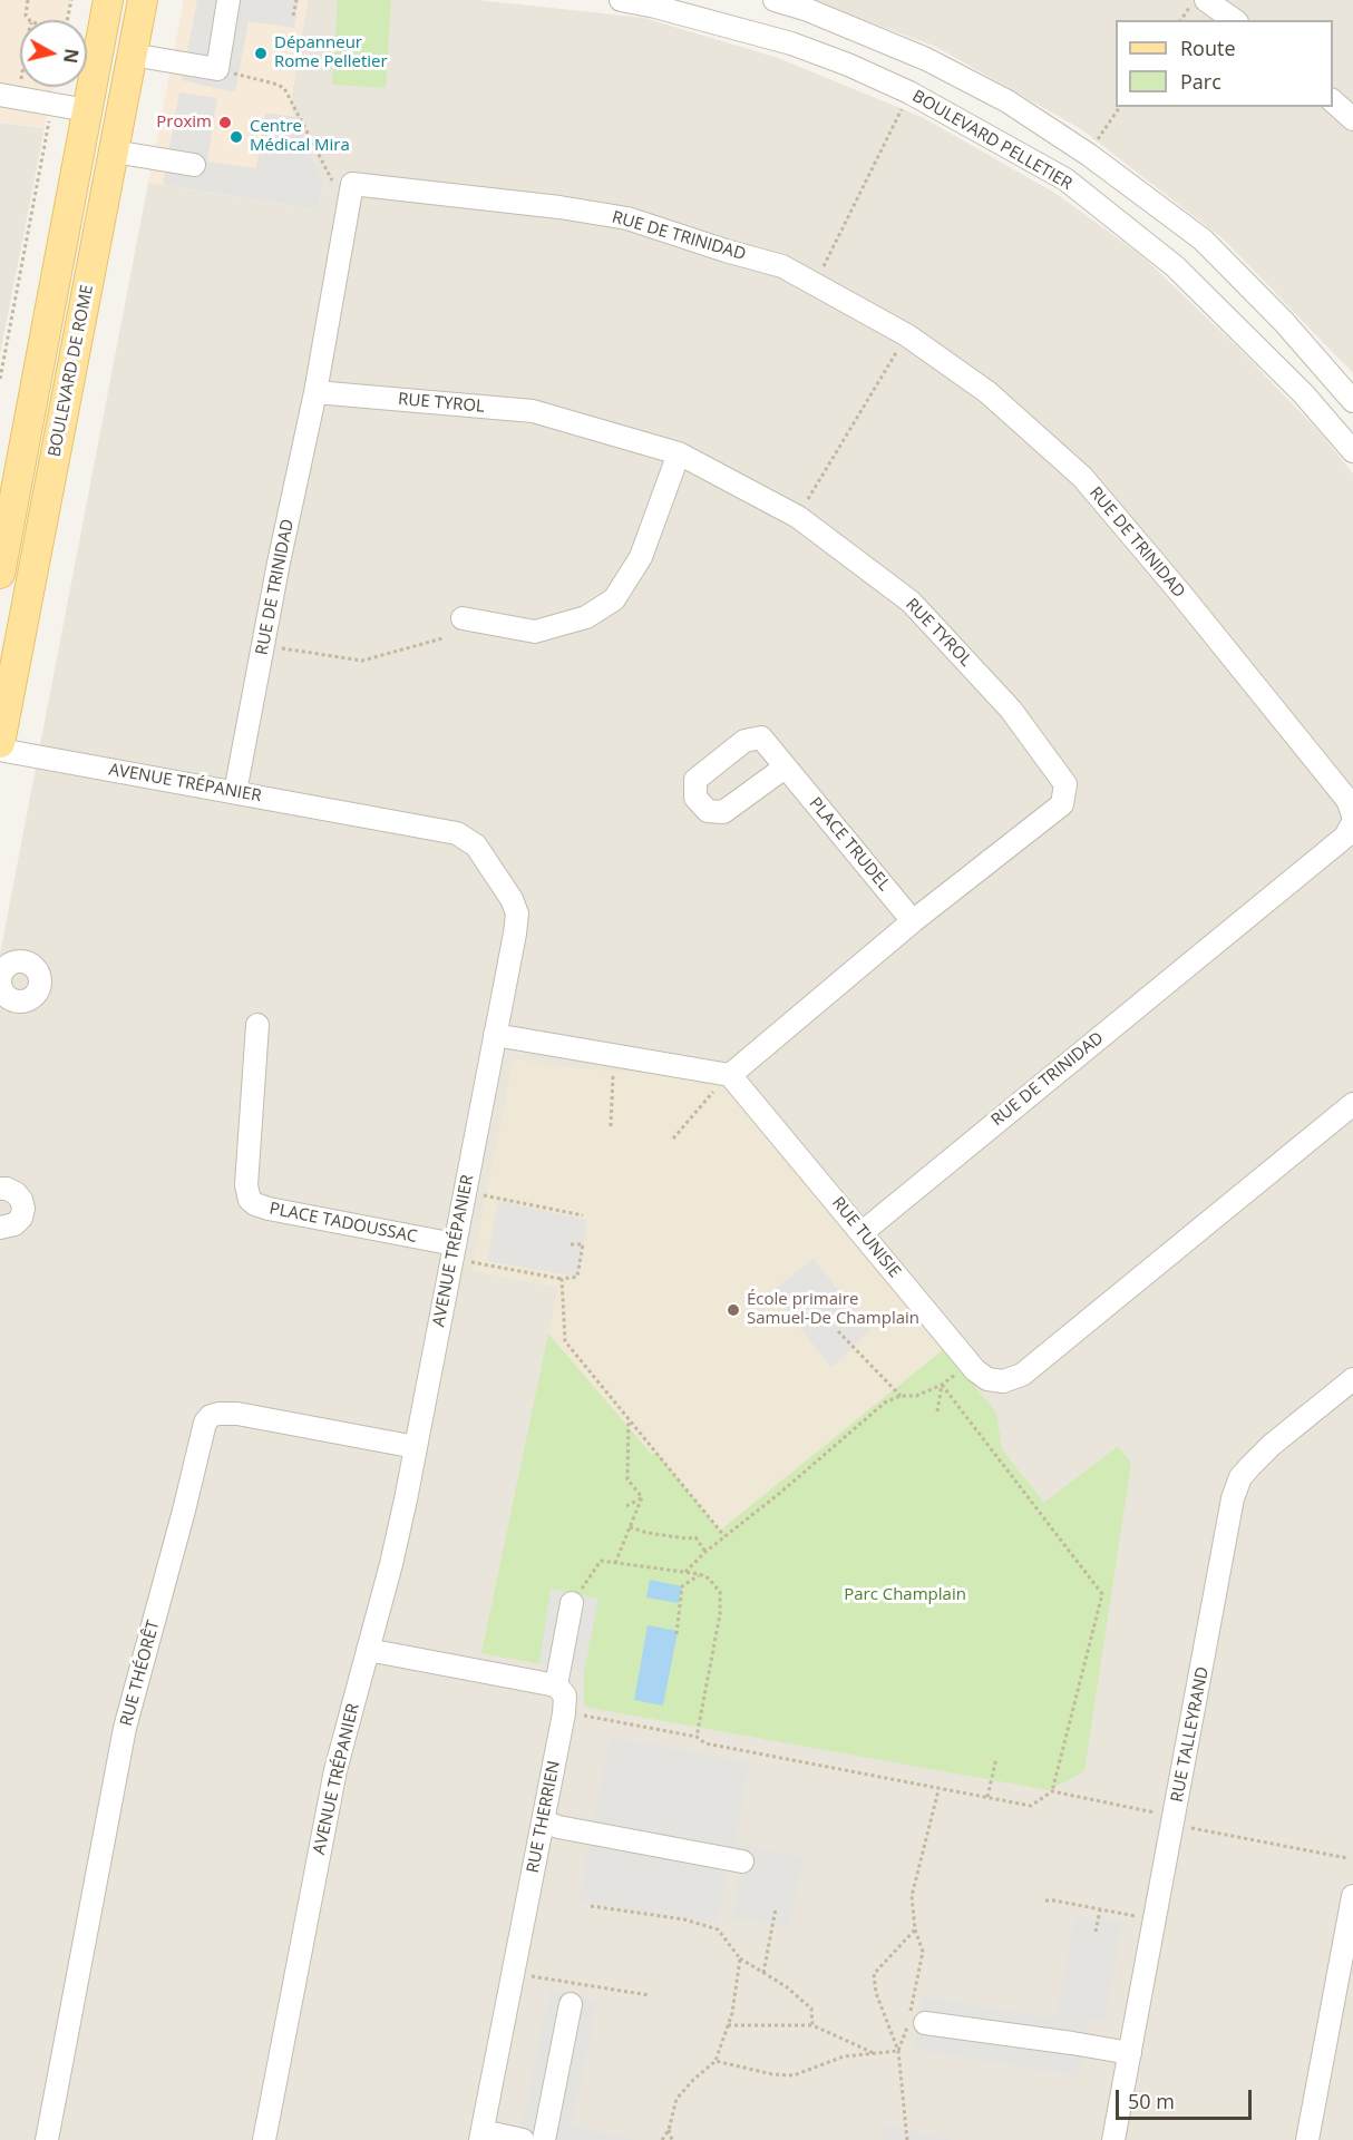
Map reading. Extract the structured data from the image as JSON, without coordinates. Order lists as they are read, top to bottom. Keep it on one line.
{"streets":{"main road":["BOULEVARD DE ROME"],"street":["BOULEVARD PELLETIER","RUE DE TRINIDAD","RUE TYROL","AVENUE TRÉPANIER","PLACE TRUDEL","PLACE TADOUSSAC","RUE TUNISIE","RUE THÉORÊT","RUE TALLEYRAND","RUE THERRIEN"]},"crossings":[["RUE DE TRINIDAD","RUE TYROL"],["RUE DE TRINIDAD","AVENUE TRÉPANIER"],["RUE DE TRINIDAD","RUE TUNISIE"],["RUE TYROL","PLACE TRUDEL"],["RUE TYROL","RUE TUNISIE"],["AVENUE TRÉPANIER","PLACE TADOUSSAC"],["AVENUE TRÉPANIER","RUE THÉORÊT"]],"parks":["Parc Champlain"],"places":["Dépanneur Rome Pelletier","Proxim","Centre Médical Mira","École primaire Samuel-De Champlain"],"legend":["Route","Parc"],"scale_bar":"50 m","north":"right"}
